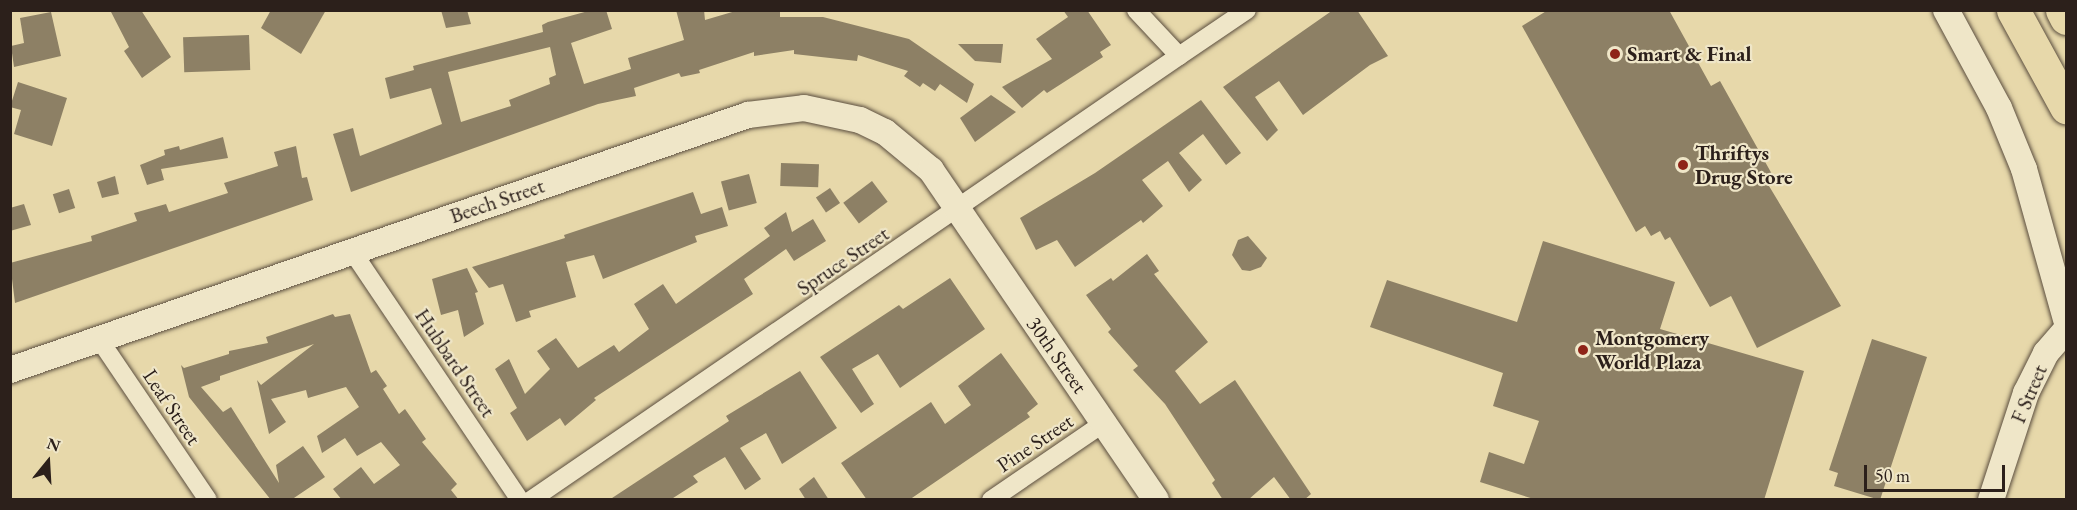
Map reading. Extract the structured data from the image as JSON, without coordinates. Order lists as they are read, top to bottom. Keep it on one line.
{"streets":{"street":["Beech Street","Spruce Street","30th Street","Hubbard Street","F Street","Leaf Street","Pine Street"]},"crossings":[["Beech Street","Spruce Street"],["Beech Street","30th Street"],["Beech Street","Hubbard Street"],["Beech Street","Leaf Street"],["Spruce Street","30th Street"],["30th Street","Pine Street"]],"places":["Smart & Final","Thriftys Drug Store","Montgomery World Plaza"],"scale_bar":"50 m","north":"top"}
